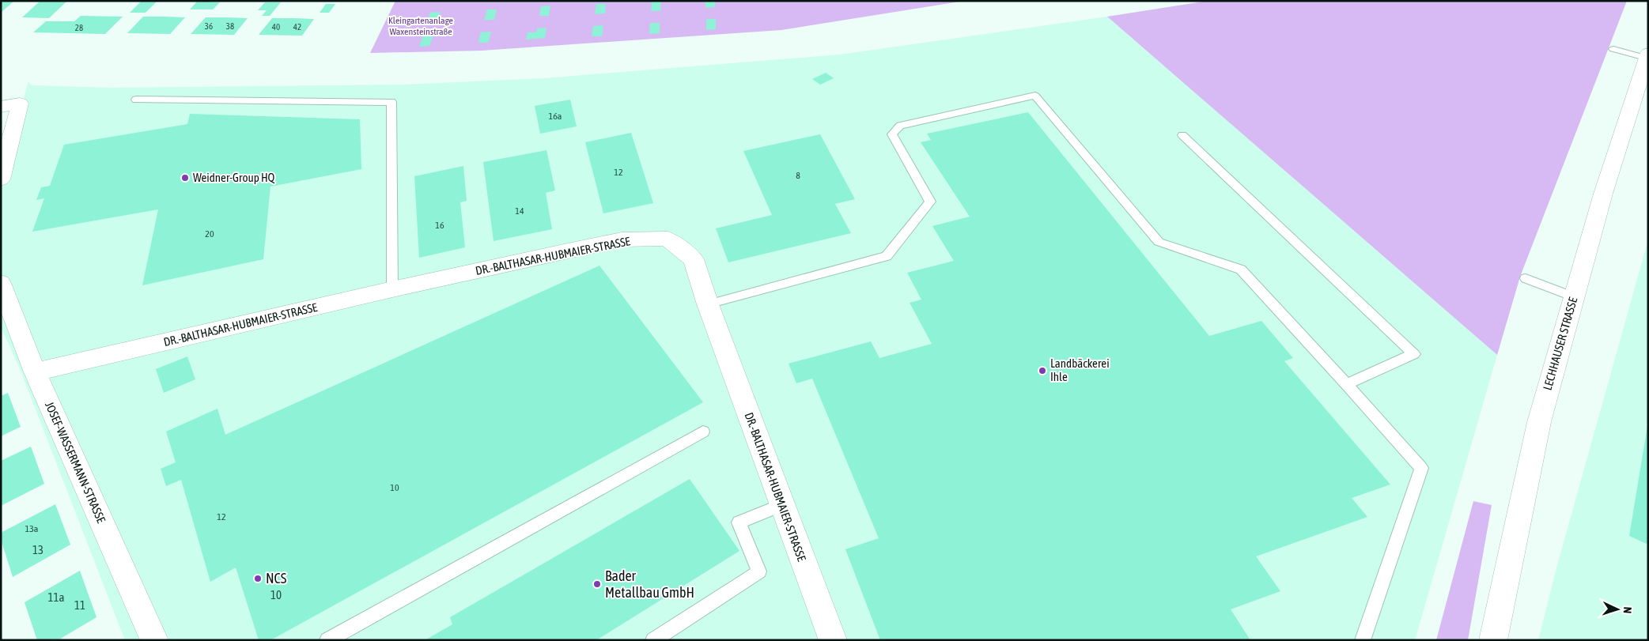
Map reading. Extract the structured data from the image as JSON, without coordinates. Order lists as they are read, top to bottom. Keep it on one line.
{"streets":{"street":["DR.-BALTHASAR-HUBMAIER-STRASSE","LECHHAUSER STRASSE","JOSEF-WASSERMANN-STRASSE"]},"crossings":[["DR.-BALTHASAR-HUBMAIER-STRASSE","JOSEF-WASSERMANN-STRASSE"]],"parks":["Kleingartenanlage Waxensteinstraße"],"places":["Weidner-Group HQ","Landbäckerei Ihle","NCS","Bader Metallbau GmbH"],"house_numbers":["36","38","40","42","28","16a","12","8","14","16","20","10","12","13a","13","10","11a","11"],"north":"right"}
